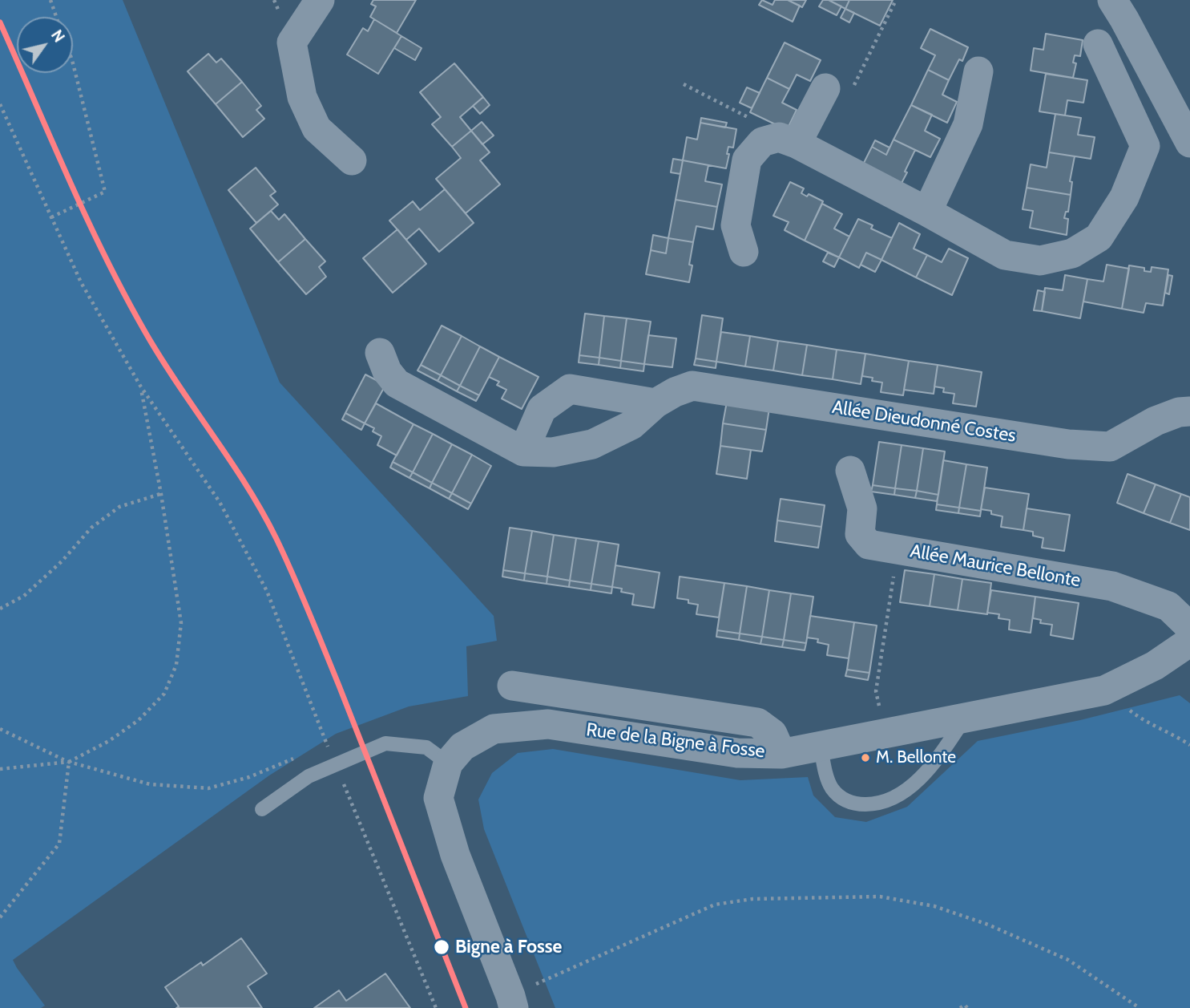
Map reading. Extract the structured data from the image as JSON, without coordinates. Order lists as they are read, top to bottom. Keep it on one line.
{"streets":{"street":["Allée Dieudonné Costes","Allée Maurice Bellonte","Rue de la Bigne à Fosse"]},"places":["M. Bellonte","Bigne à Fosse"],"north":"top right"}
